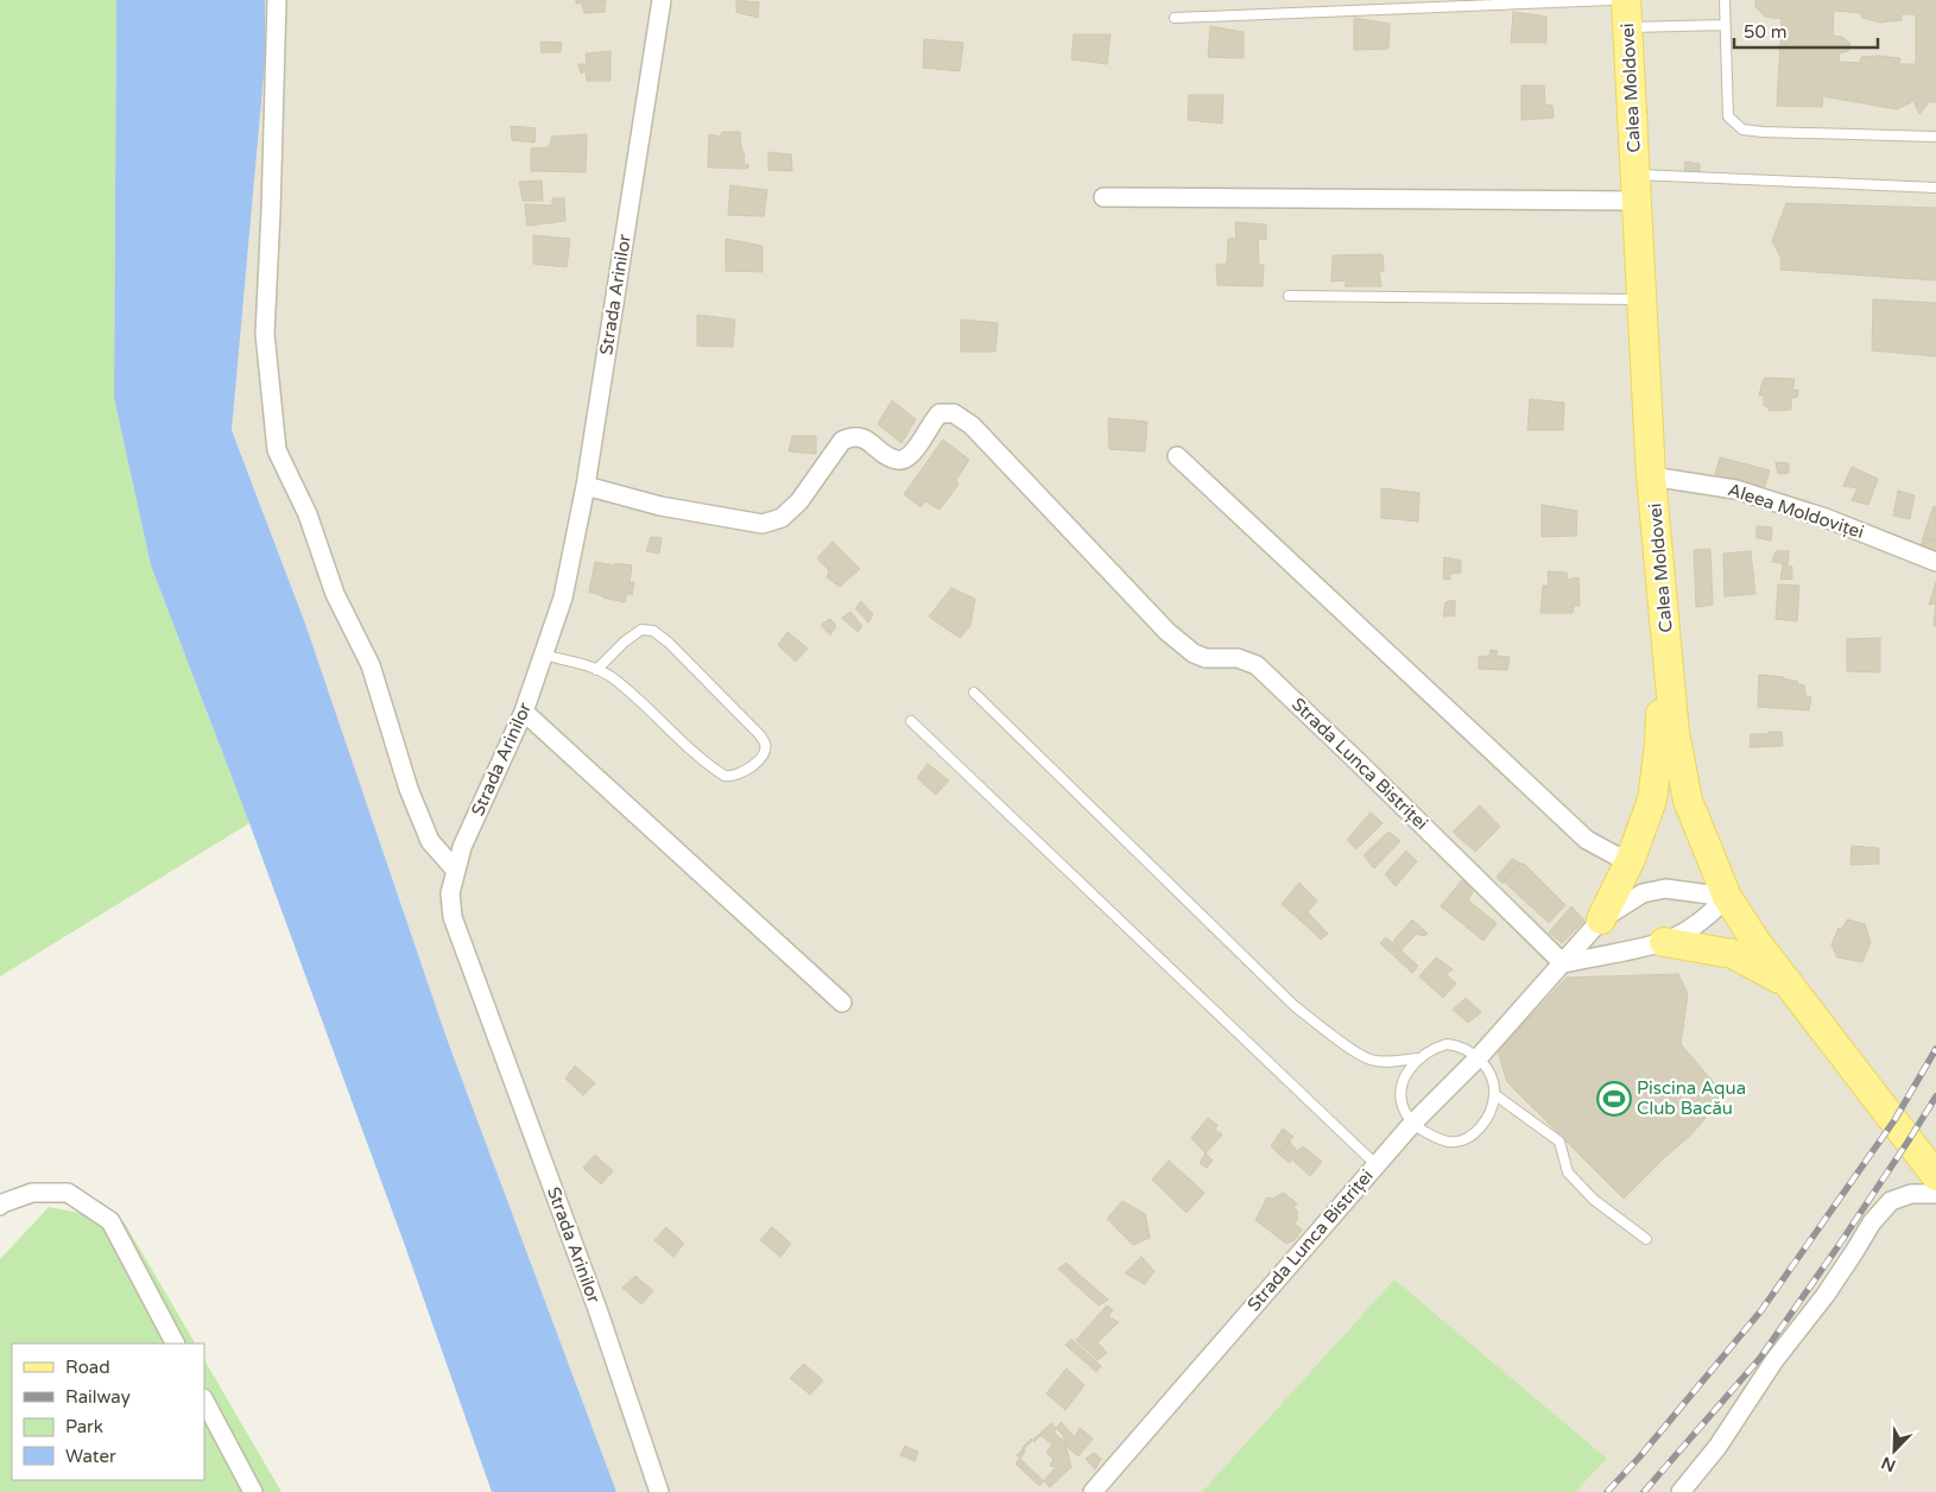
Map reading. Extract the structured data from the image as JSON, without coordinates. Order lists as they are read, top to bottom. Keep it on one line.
{"streets":{"main road":["Calea Moldovei"],"street":["Strada Arinilor","Aleea Moldoviței","Strada Lunca Bistriței"]},"crossings":[["Calea Moldovei","Aleea Moldoviței"],["Strada Arinilor","Strada Lunca Bistriței"]],"places":{"sports":["Piscina Aqua Club Bacău"]},"legend":["Road","Railway","Park","Water"],"scale_bar":"50 m","north":"bottom left"}
